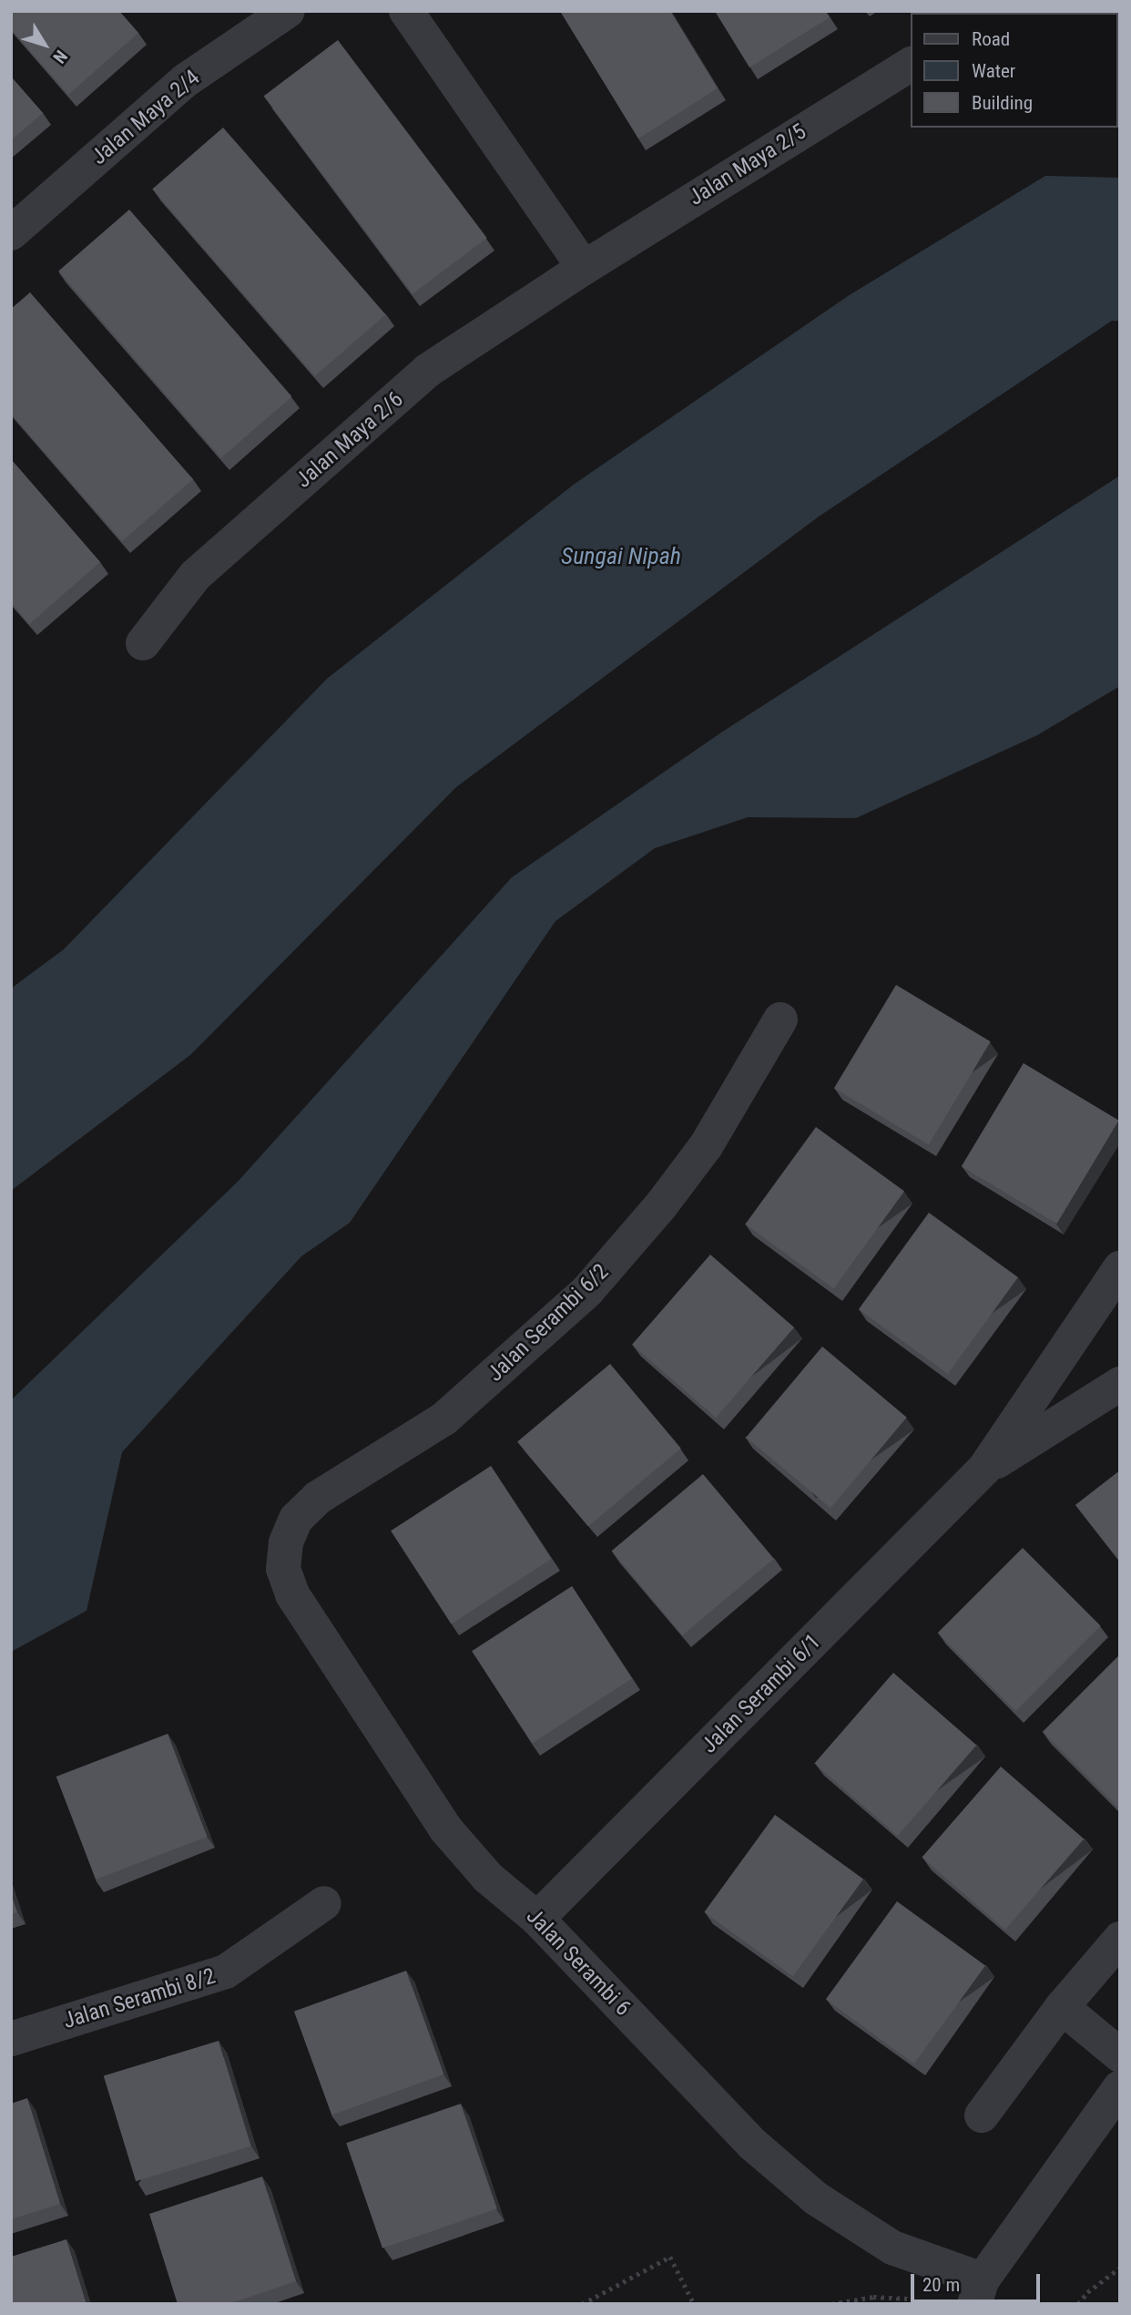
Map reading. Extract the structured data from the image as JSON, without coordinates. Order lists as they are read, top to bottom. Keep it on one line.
{"streets":{"street":["Jalan Maya 2/4","Jalan Maya 2/5","Jalan Maya 2/6","Jalan Serambi 6/2","Jalan Serambi 6/1","Jalan Serambi 6","Jalan Serambi 8/2"]},"crossings":[["Jalan Maya 2/5","Jalan Maya 2/6"],["Jalan Serambi 6/2","Jalan Serambi 6"],["Jalan Serambi 6/1","Jalan Serambi 6"]],"water":["Sungai Nipah"],"legend":["Road","Water","Building"],"scale_bar":"20 m","north":"bottom right"}
